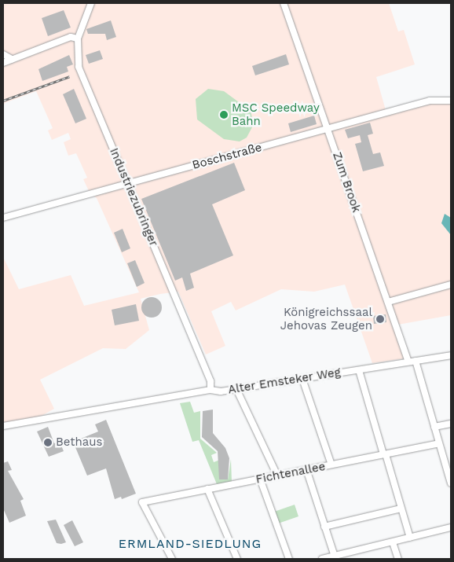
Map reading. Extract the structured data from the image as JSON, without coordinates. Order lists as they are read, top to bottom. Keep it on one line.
{"streets":{"street":["Boschstraße","Zum Brook","Industriezubringer","Alter Emsteker Weg","Fichtenallee"]},"crossings":[["Boschstraße","Zum Brook"],["Boschstraße","Industriezubringer"],["Zum Brook","Alter Emsteker Weg"],["Industriezubringer","Alter Emsteker Weg"]],"districts":["ERMLAND-SIEDLUNG"],"places":["MSC Speedway Bahn","Königreichssaal Jehovas Zeugen","Bethaus"]}
